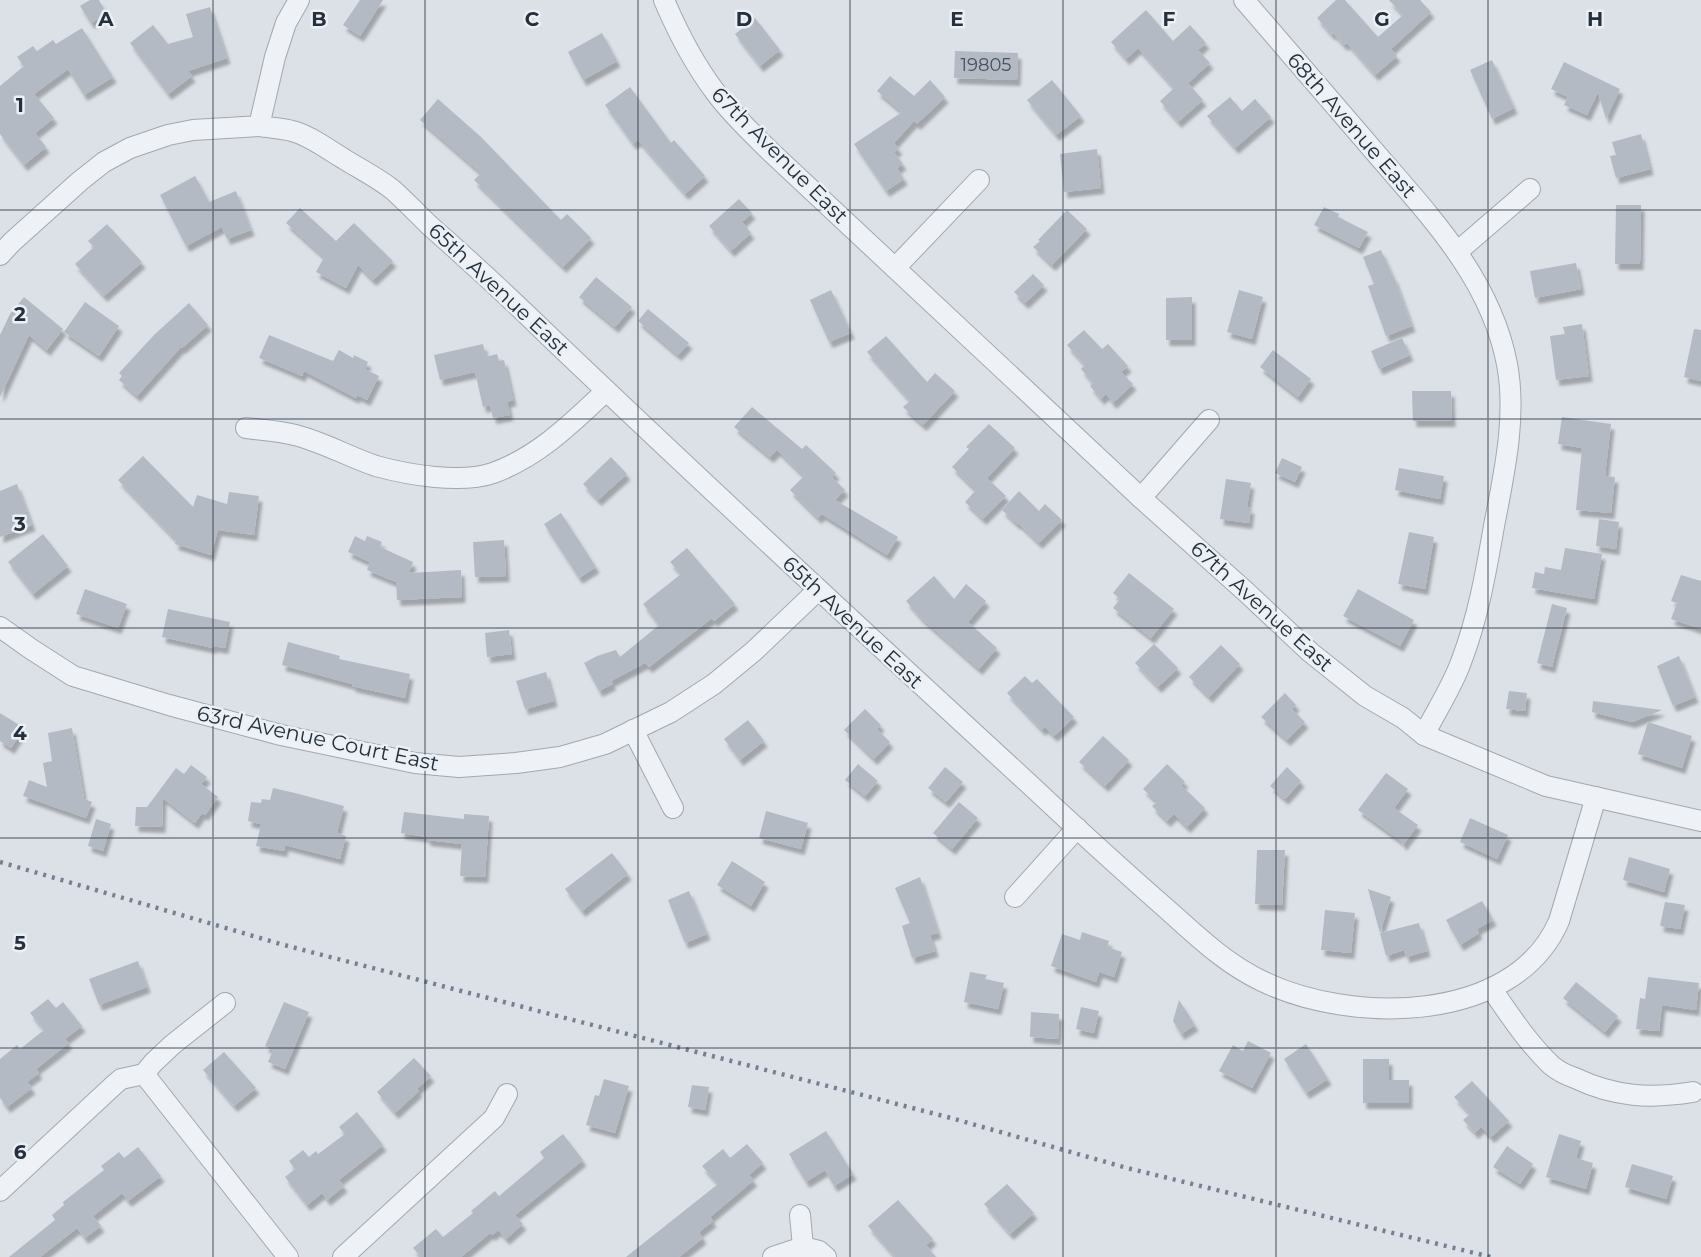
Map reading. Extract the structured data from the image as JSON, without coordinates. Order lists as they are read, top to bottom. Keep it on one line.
{"streets":{"street":["68th Avenue East","67th Avenue East","65th Avenue East","63rd Avenue Court East"]},"crossings":[["68th Avenue East","67th Avenue East"],["67th Avenue East","65th Avenue East"],["65th Avenue East","63rd Avenue Court East"]],"house_numbers":["19805"],"grid":{"columns":["A","B","C","D","E","F","G","H"],"rows":["1","2","3","4","5","6"]}}
